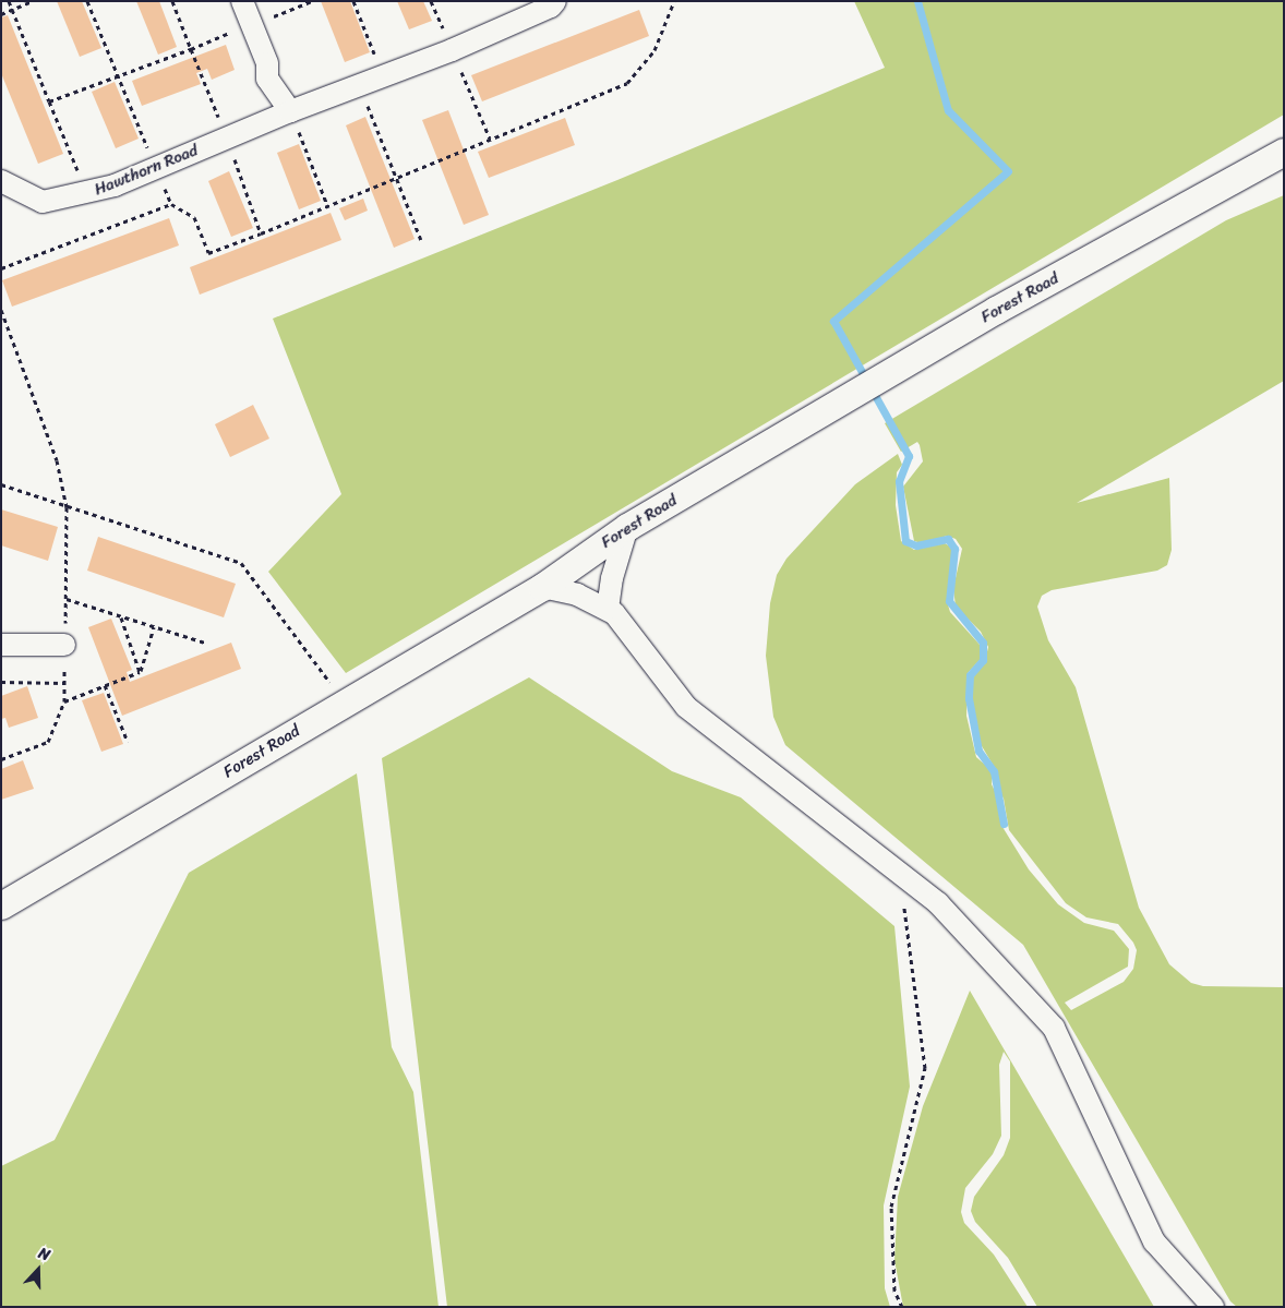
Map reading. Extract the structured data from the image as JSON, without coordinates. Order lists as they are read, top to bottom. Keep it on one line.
{"streets":{"street":["Hawthorn Road","Forest Road"]},"north":"top"}
